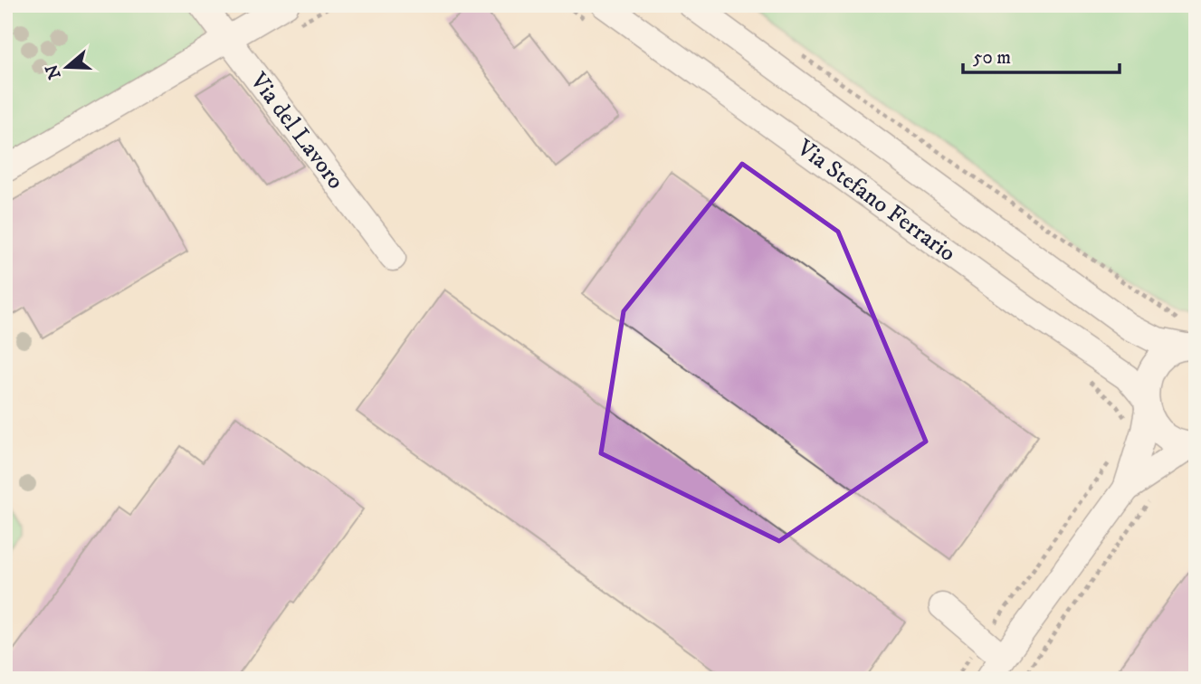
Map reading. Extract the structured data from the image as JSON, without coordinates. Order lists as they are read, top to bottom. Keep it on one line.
{"streets":{"street":["Via del Lavoro","Via Stefano Ferrario"]},"scale_bar":"50 m","north":"left"}
